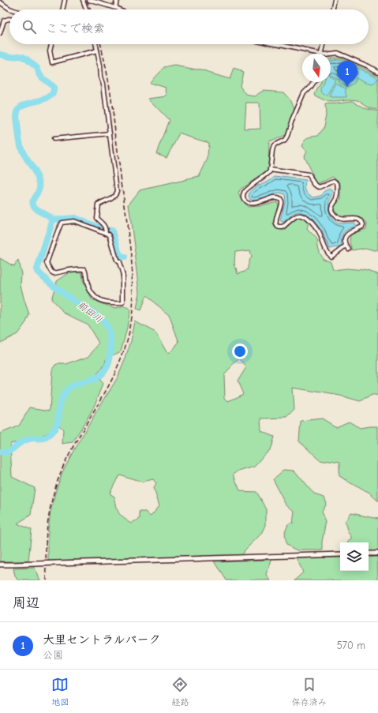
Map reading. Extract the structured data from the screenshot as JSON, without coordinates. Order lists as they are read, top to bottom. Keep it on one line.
{"water":["前田川"],"north":"bottom","page":{"search":"ここで検索","pins":"1","heading":"周辺","list":[{"mark":"1","name":"大里セントラルパーク","note":"公園","value":"570 m"}],"nav":["地図","経路","保存済み"]}}
